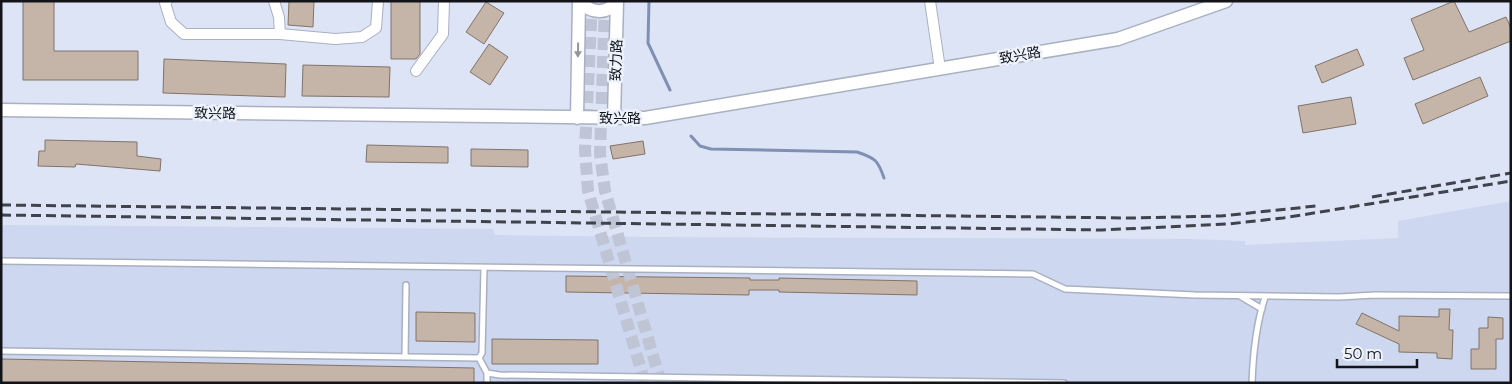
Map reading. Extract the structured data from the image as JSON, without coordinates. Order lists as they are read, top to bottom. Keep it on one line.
{"streets":{"street":["致兴路","致力路"]},"crossings":[["致兴路","致力路"]],"scale_bar":"50 m"}
